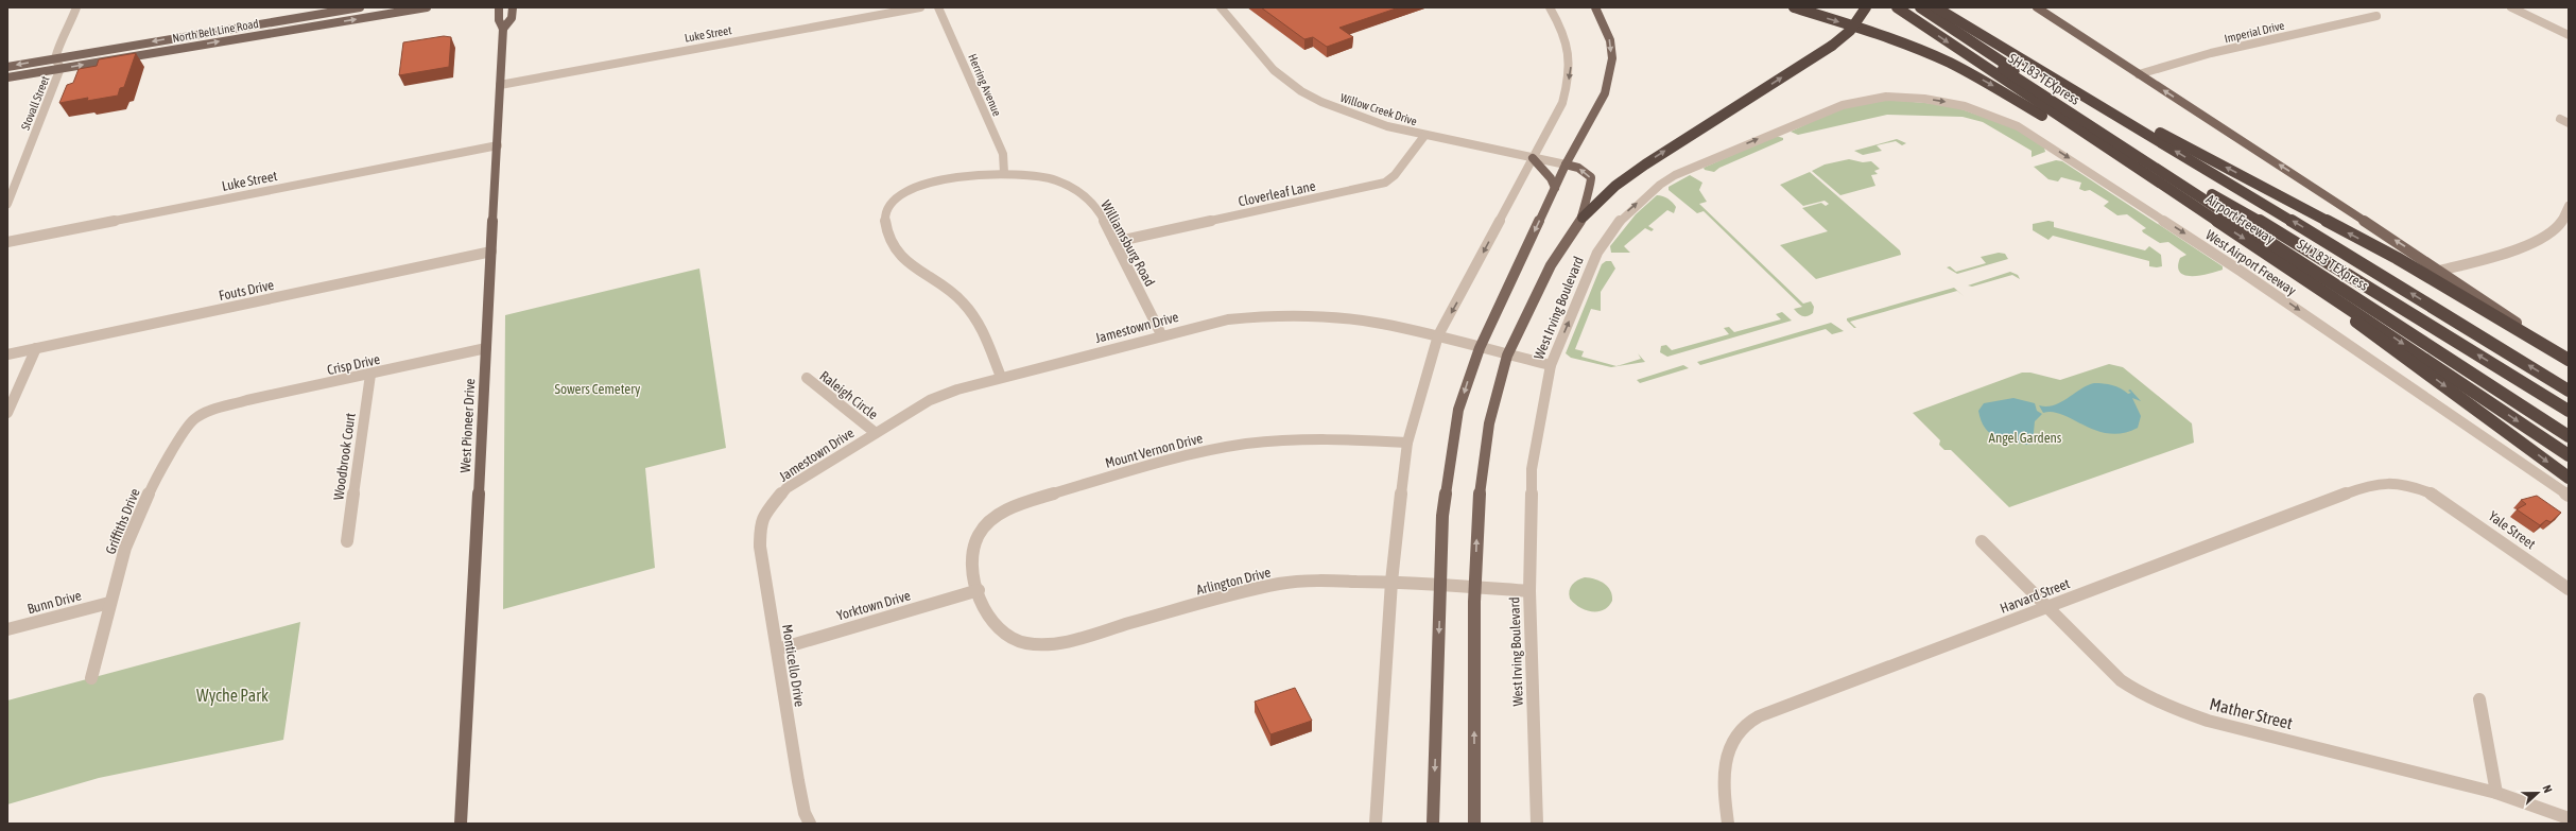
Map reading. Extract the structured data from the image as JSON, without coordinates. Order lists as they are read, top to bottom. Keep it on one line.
{"streets":{"highway":["SH 183 TEXpress","Airport Freeway"],"main road":["North Belt Line Road","West Irving Boulevard","West Pioneer Drive"],"street":["Imperial Drive","Luke Street","Herring Avenue","Stovall Street","Willow Creek Drive","Cloverleaf Lane","Williamsburg Road","West Airport Freeway","Fouts Drive","Jamestown Drive","Crisp Drive","Raleigh Circle","Mount Vernon Drive","Woodbrook Court","Griffiths Drive","Yale Street","Arlington Drive","Harvard Street","Bunn Drive","Yorktown Drive","Monticello Drive","Mather Street"]},"crossings":[["North Belt Line Road","Stovall Street"],["Luke Street","West Pioneer Drive"],["Herring Avenue","Williamsburg Road"],["Willow Creek Drive","Cloverleaf Lane"],["Cloverleaf Lane","Williamsburg Road"],["Williamsburg Road","Jamestown Drive"],["West Airport Freeway","West Irving Boulevard"],["Fouts Drive","West Pioneer Drive"],["West Irving Boulevard","Jamestown Drive"],["West Irving Boulevard","Arlington Drive"],["Jamestown Drive","Raleigh Circle"],["Jamestown Drive","Monticello Drive"],["Crisp Drive","West Pioneer Drive"],["Crisp Drive","Woodbrook Court"],["Crisp Drive","Griffiths Drive"],["Mount Vernon Drive","Arlington Drive"],["Mount Vernon Drive","Yorktown Drive"],["Griffiths Drive","Bunn Drive"],["Yale Street","Harvard Street"],["Arlington Drive","Yorktown Drive"],["Harvard Street","Mather Street"],["Yorktown Drive","Monticello Drive"]],"one_way":["West Airport Freeway"],"parks":["Sowers Cemetery","Angel Gardens","Wyche Park"],"north":"right"}
